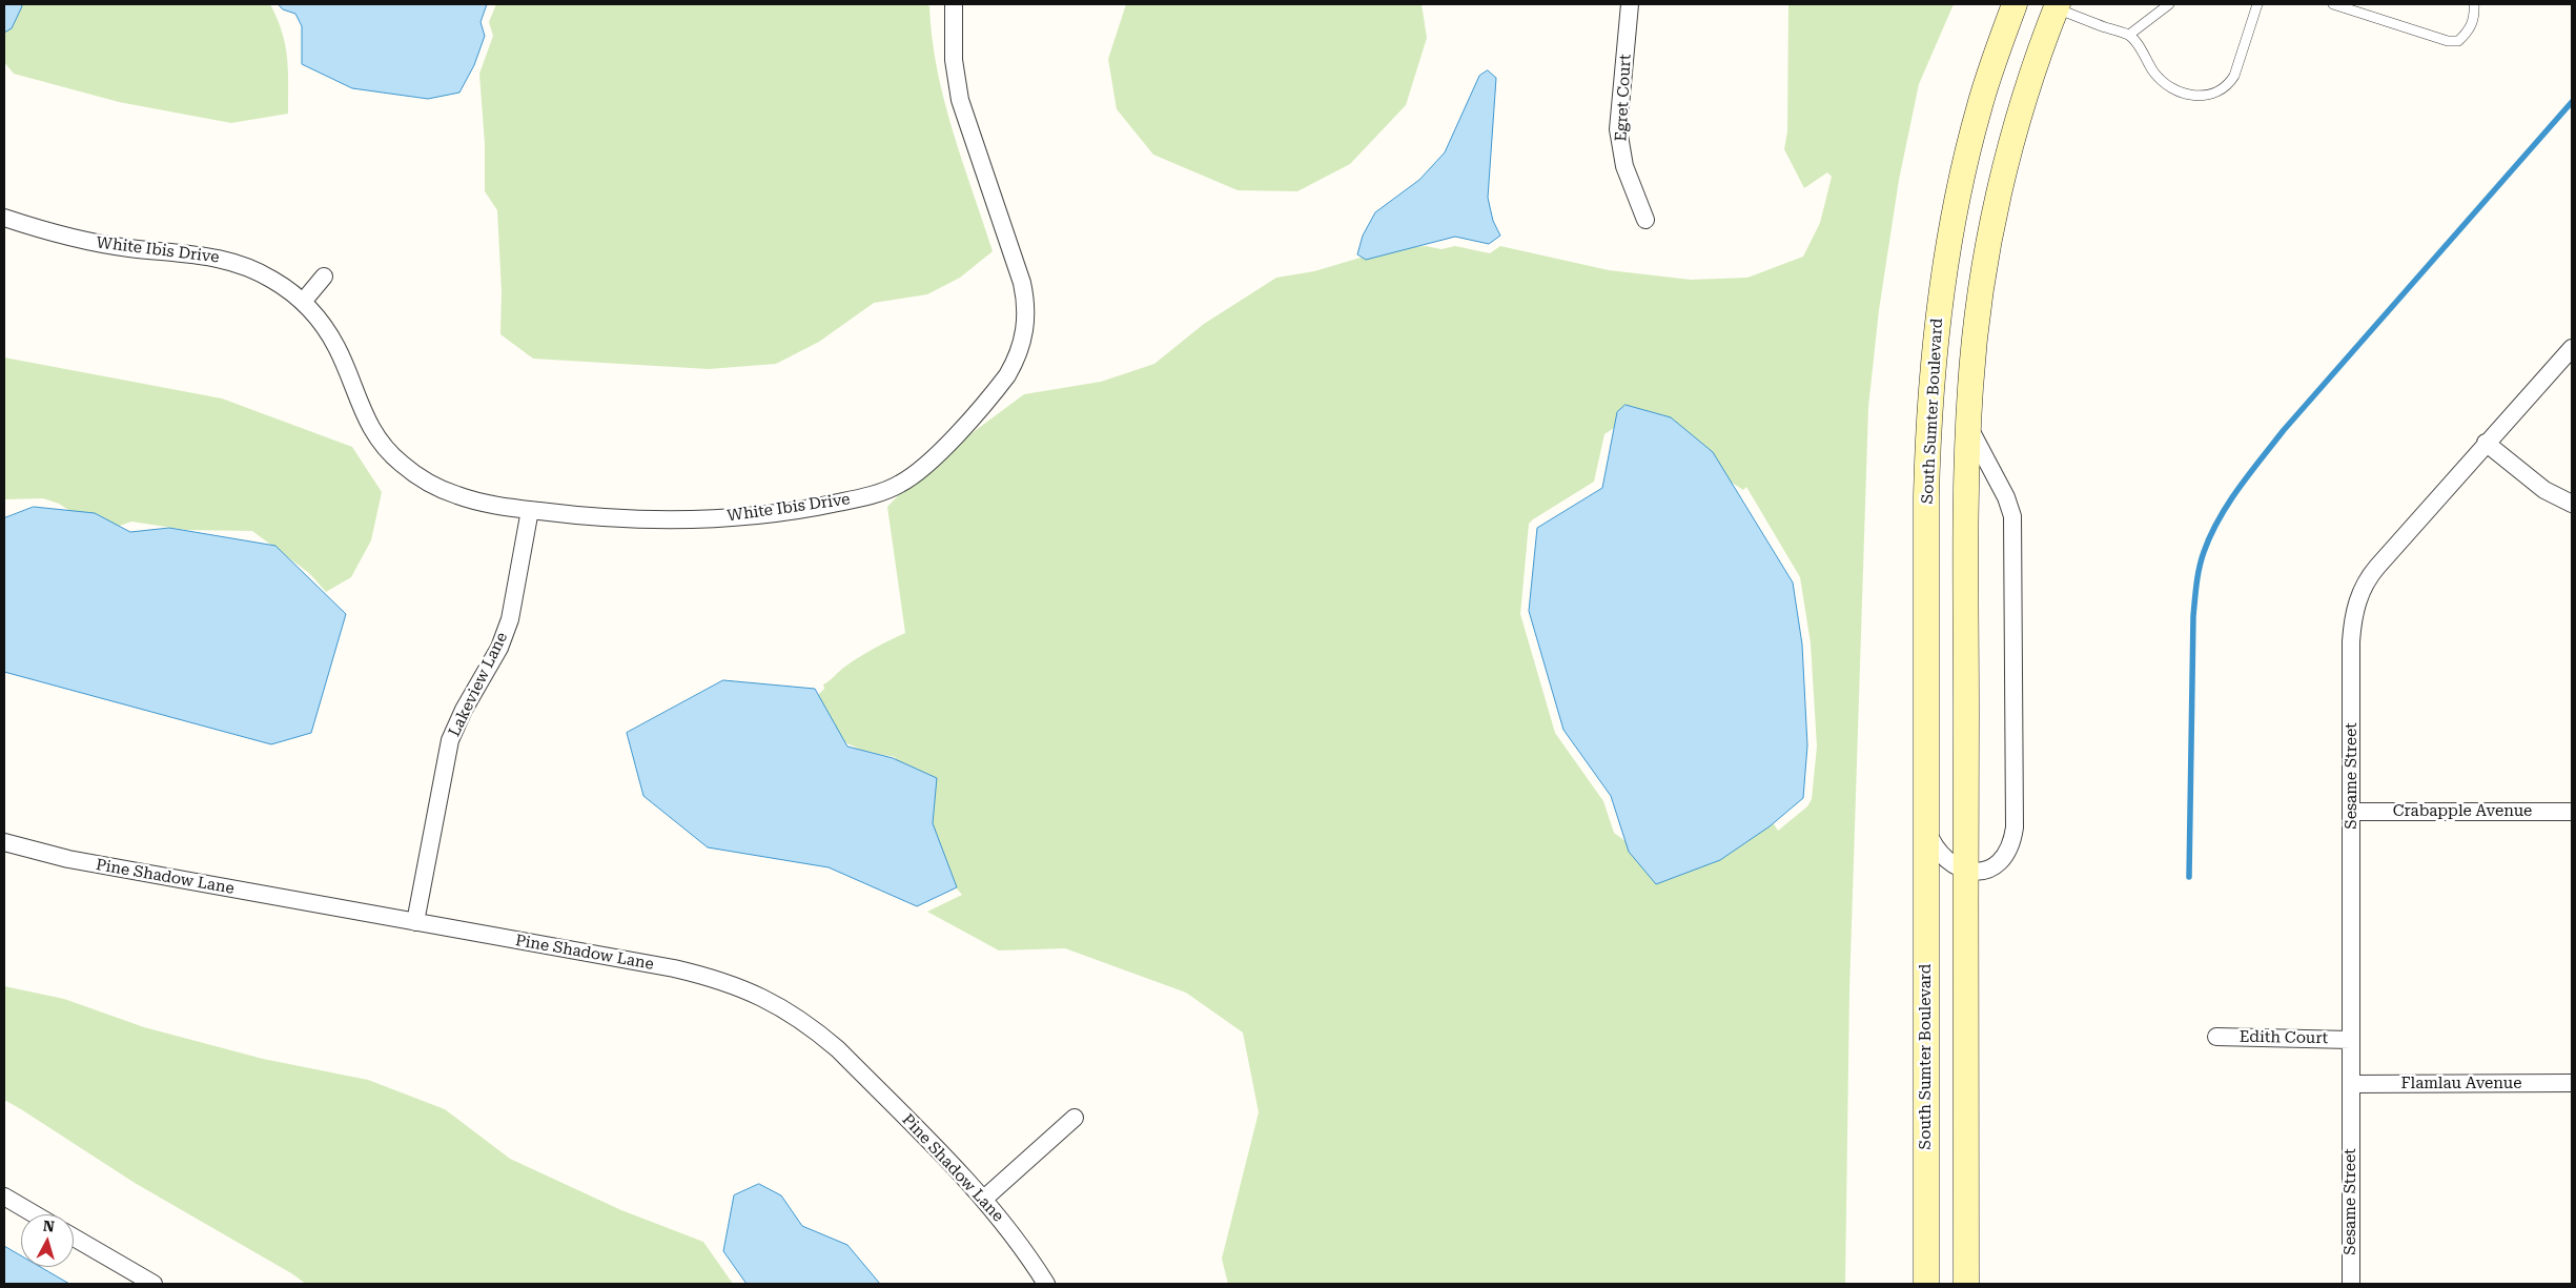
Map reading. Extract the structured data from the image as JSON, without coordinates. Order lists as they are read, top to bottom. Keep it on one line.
{"streets":{"main road":["South Sumter Boulevard"],"street":["Egret Court","White Ibis Drive","Lakeview Lane","Sesame Street","Crabapple Avenue","Pine Shadow Lane","Edith Court","Flamlau Avenue"]},"crossings":[["White Ibis Drive","Lakeview Lane"],["Lakeview Lane","Pine Shadow Lane"],["Sesame Street","Crabapple Avenue"],["Sesame Street","Edith Court"],["Sesame Street","Flamlau Avenue"]],"north":"top"}
